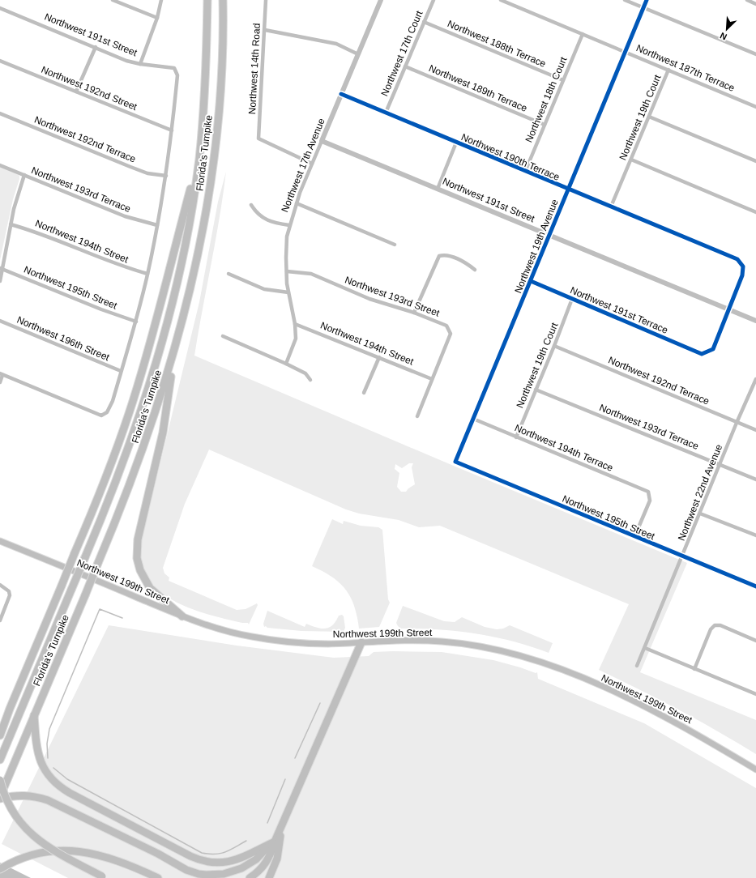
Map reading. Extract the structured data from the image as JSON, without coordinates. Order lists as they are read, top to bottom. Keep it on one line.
{"streets":{"highway":["Florida's Turnpike"],"main road":["Northwest 199th Street"],"street":["Northwest 191st Street","Northwest 188th Terrace","Northwest 17th Court","Northwest 187th Terrace","Northwest 14th Road","Northwest 192nd Street","Northwest 189th Terrace","Northwest 18th Court","Northwest 19th Court","Northwest 192nd Terrace","Northwest 190th Terrace","Northwest 17th Avenue","Northwest 193rd Terrace","Northwest 194th Street","Northwest 19th Avenue","Northwest 195th Street","Northwest 193rd Street","Northwest 191st Terrace","Northwest 196th Street","Northwest 194th Terrace","Northwest 22nd Avenue"]},"crossings":[["Northwest 191st Street","Northwest 192nd Street"],["Northwest 191st Street","Northwest 190th Terrace"],["Northwest 191st Street","Northwest 17th Avenue"],["Northwest 191st Street","Northwest 19th Avenue"],["Northwest 191st Street","Northwest 191st Terrace"],["Northwest 188th Terrace","Northwest 17th Court"],["Northwest 188th Terrace","Northwest 18th Court"],["Northwest 17th Court","Northwest 189th Terrace"],["Northwest 17th Court","Northwest 190th Terrace"],["Northwest 187th Terrace","Northwest 18th Court"],["Northwest 187th Terrace","Northwest 19th Court"],["Northwest 187th Terrace","Northwest 19th Avenue"],["Northwest 14th Road","Northwest 17th Avenue"],["Northwest 189th Terrace","Northwest 18th Court"],["Northwest 18th Court","Northwest 190th Terrace"],["Northwest 19th Court","Northwest 192nd Terrace"],["Northwest 19th Court","Northwest 190th Terrace"],["Northwest 19th Court","Northwest 193rd Terrace"],["Northwest 19th Court","Northwest 191st Terrace"],["Northwest 19th Court","Northwest 194th Terrace"],["Northwest 192nd Terrace","Northwest 22nd Avenue"],["Northwest 190th Terrace","Northwest 17th Avenue"],["Northwest 190th Terrace","Northwest 19th Avenue"],["Northwest 190th Terrace","Northwest 191st Terrace"],["Northwest 17th Avenue","Northwest 194th Street"],["Northwest 17th Avenue","Northwest 193rd Street"],["Northwest 193rd Terrace","Northwest 22nd Avenue"],["Northwest 194th Street","Northwest 193rd Street"],["Northwest 19th Avenue","Northwest 195th Street"],["Northwest 19th Avenue","Northwest 191st Terrace"],["Northwest 19th Avenue","Northwest 194th Terrace"],["Northwest 195th Street","Northwest 194th Terrace"],["Northwest 195th Street","Northwest 22nd Avenue"]],"north":"bottom left"}
